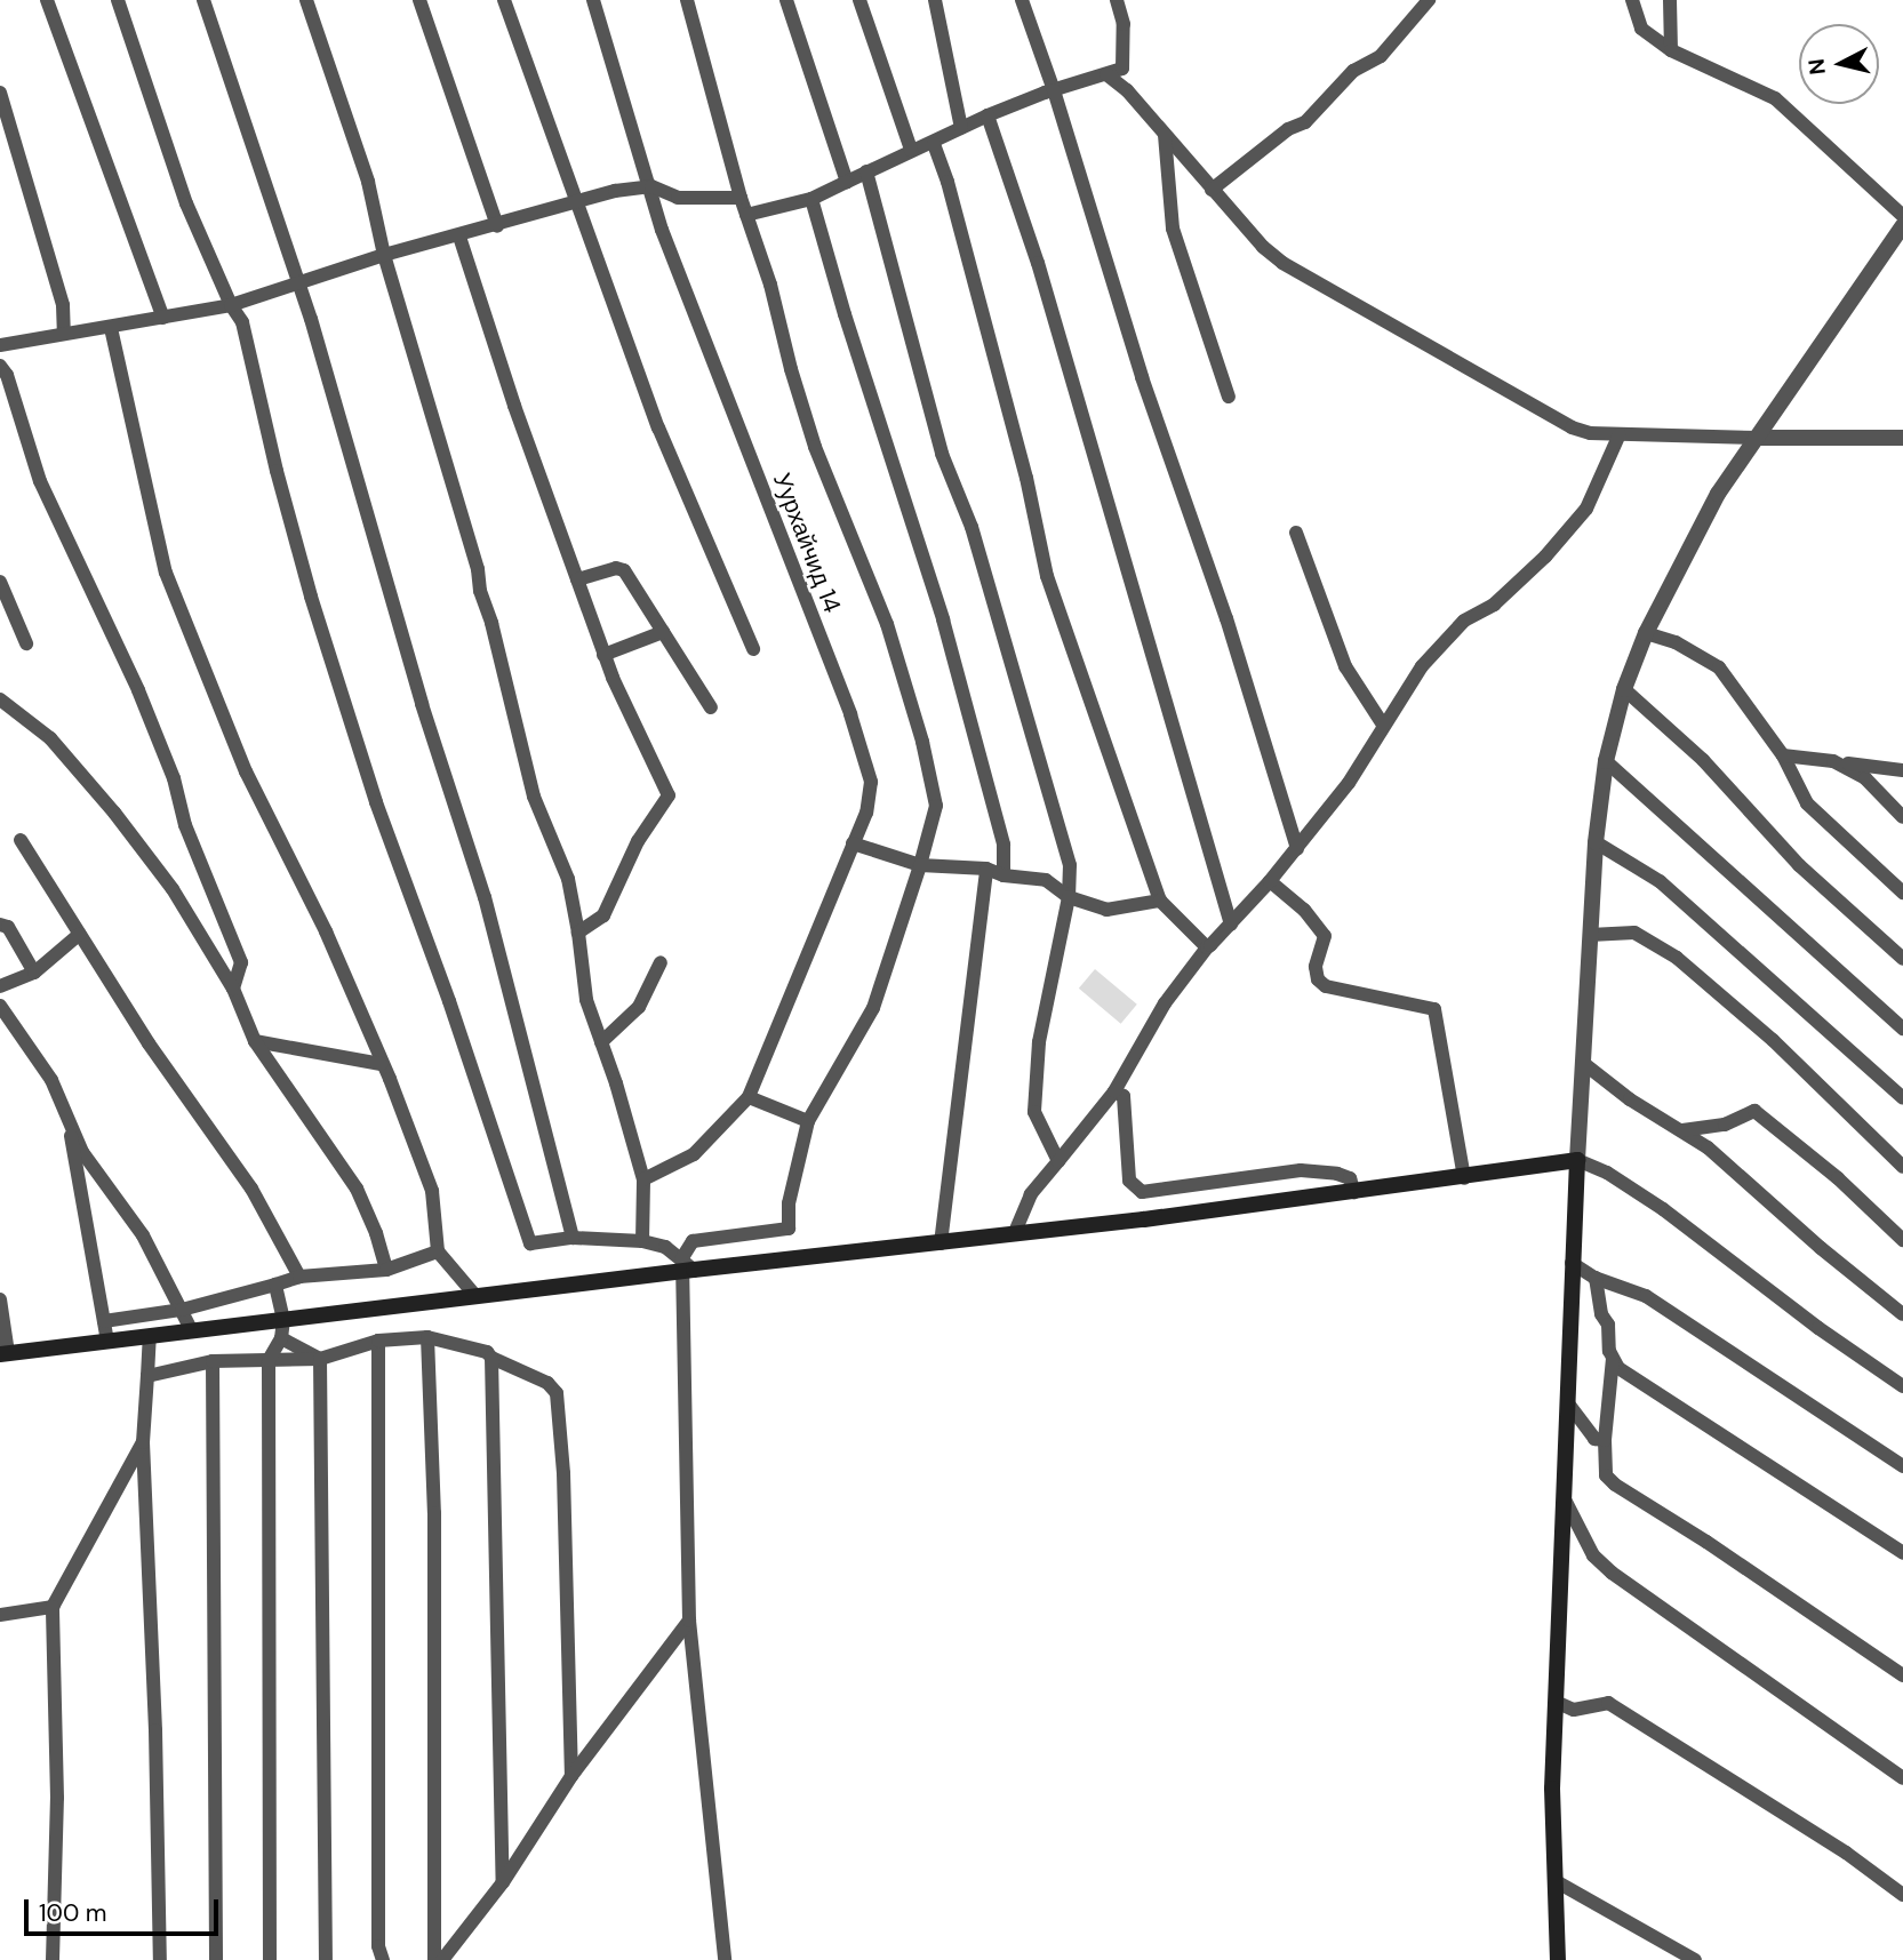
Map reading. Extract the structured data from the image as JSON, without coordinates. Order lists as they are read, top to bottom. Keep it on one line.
{"streets":{"street":["Уурхайчид 14"]},"scale_bar":"100 m","north":"left"}
